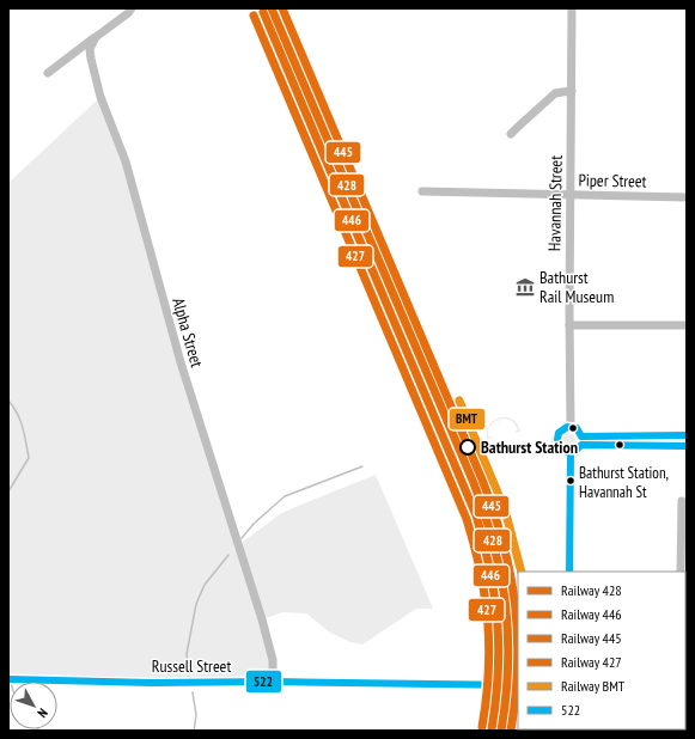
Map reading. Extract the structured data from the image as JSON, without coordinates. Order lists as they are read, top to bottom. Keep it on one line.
{"streets":{"street":["Piper Street","Havannah Street","Alpha Street","Russell Street"]},"crossings":[["Piper Street","Havannah Street"],["Alpha Street","Russell Street"]],"places":{"museum":["Bathurst Rail Museum"],"other":["Bathurst Station","Bathurst Station, Havannah St"]},"lines":["rail line 428","rail line 445","rail line 446","rail line 427","rail line BMT","transit line 522"],"legend":["Railway 428","Railway 446","Railway 445","Railway 427","Railway BMT","522"],"north":"bottom right"}
